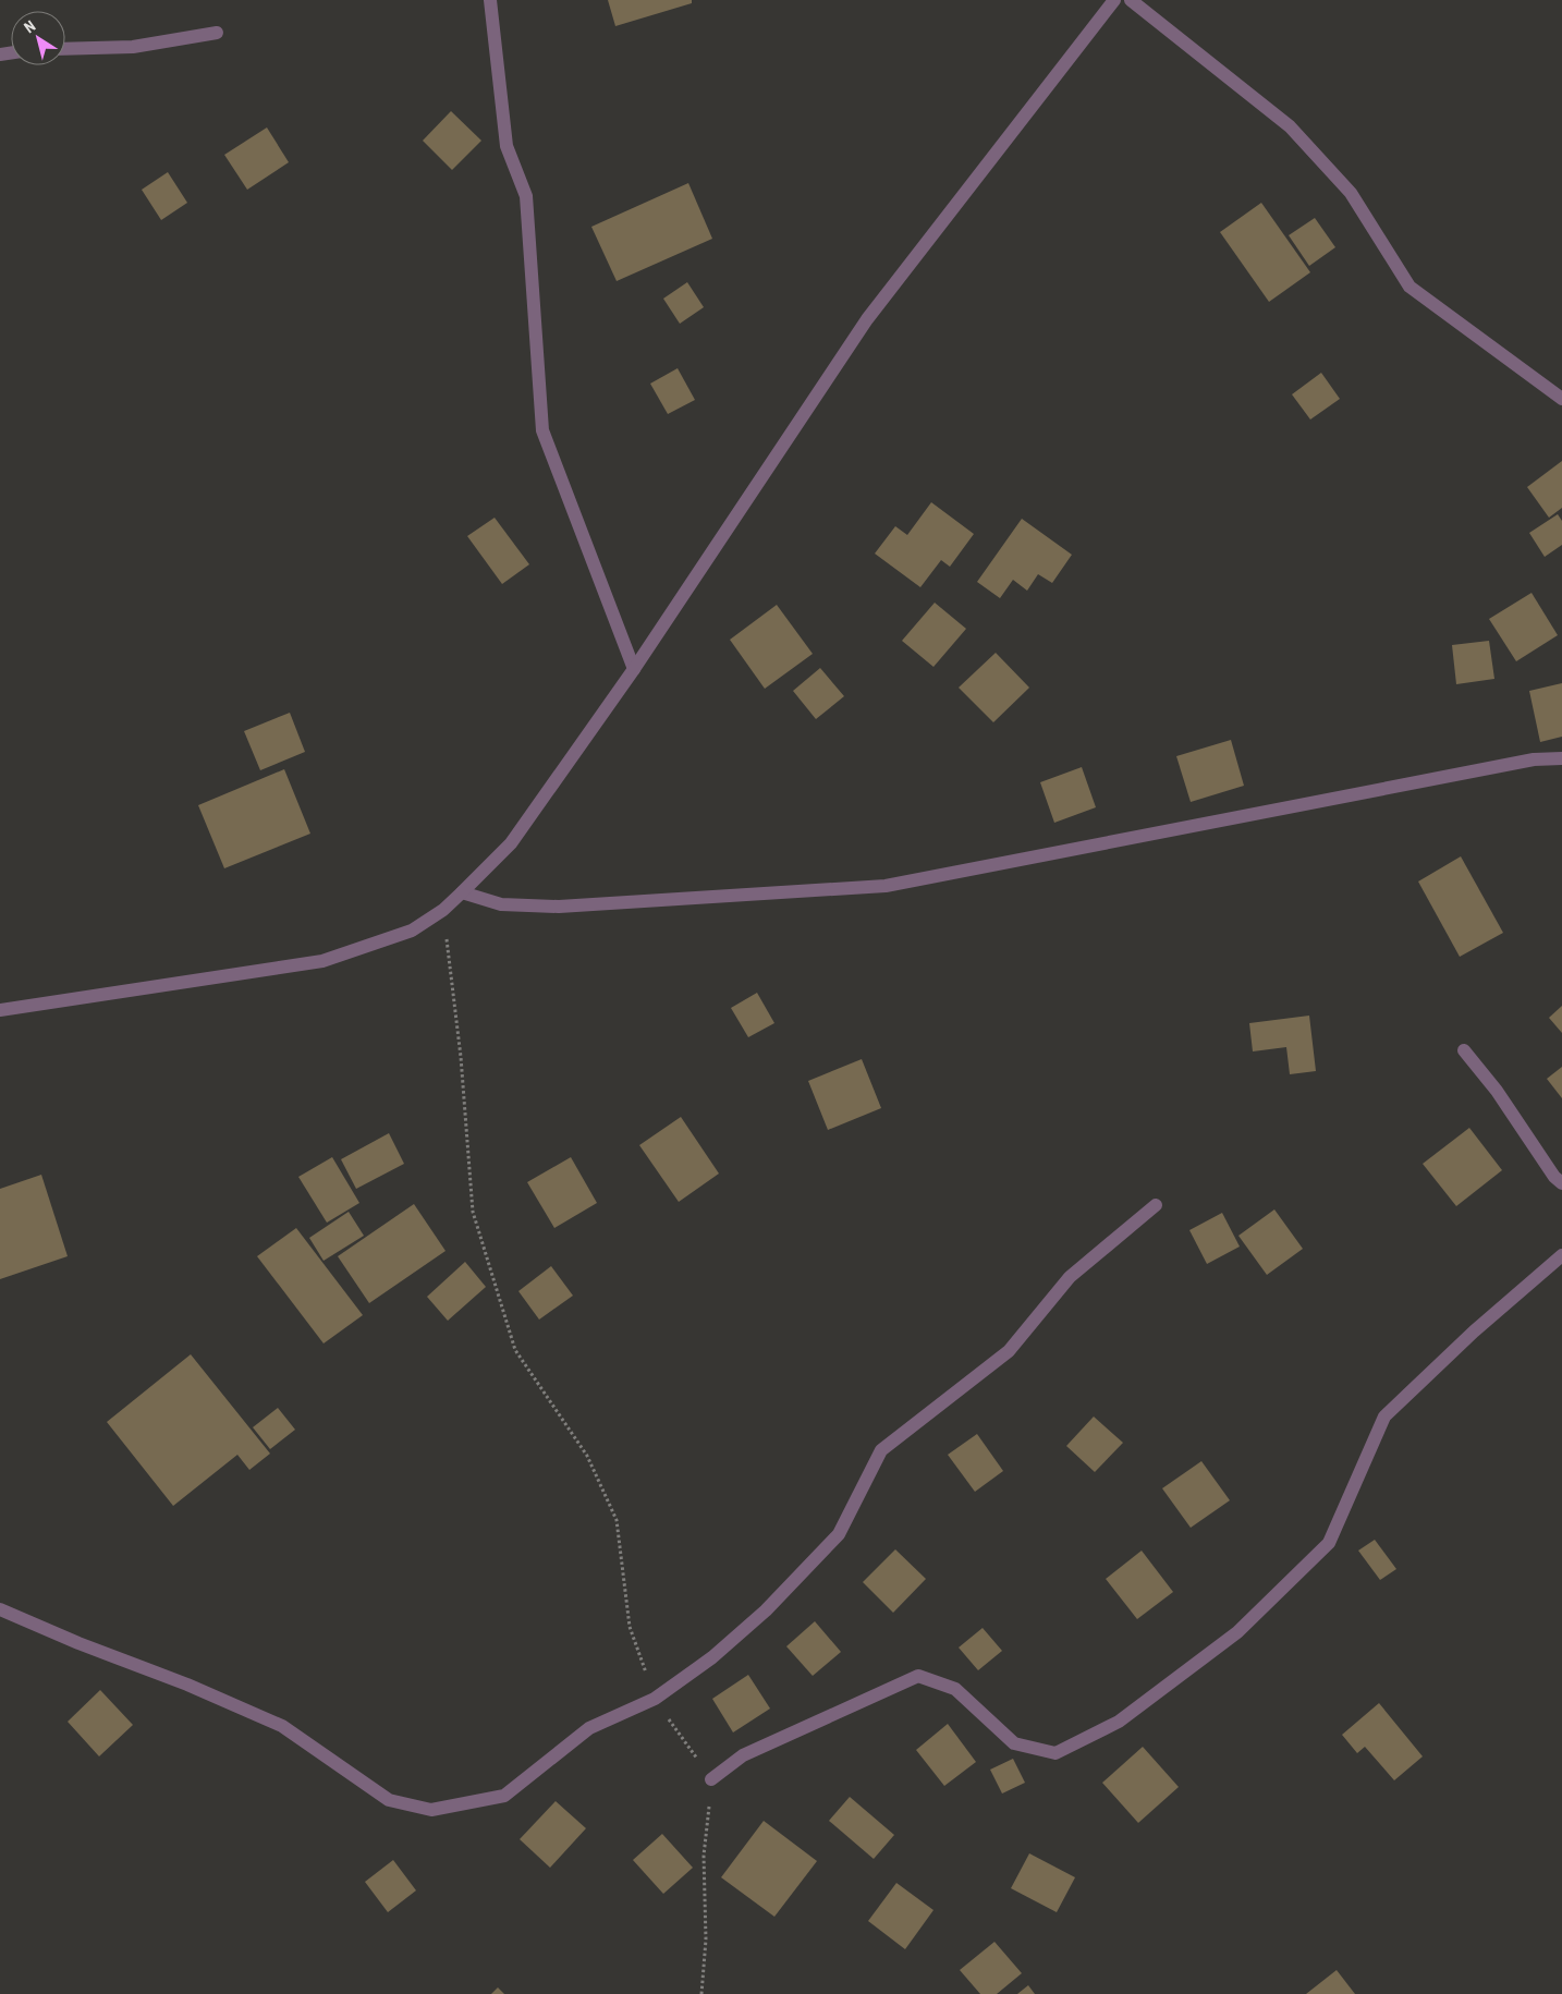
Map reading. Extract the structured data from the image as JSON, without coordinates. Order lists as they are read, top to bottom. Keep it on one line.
{"north":"top left"}
